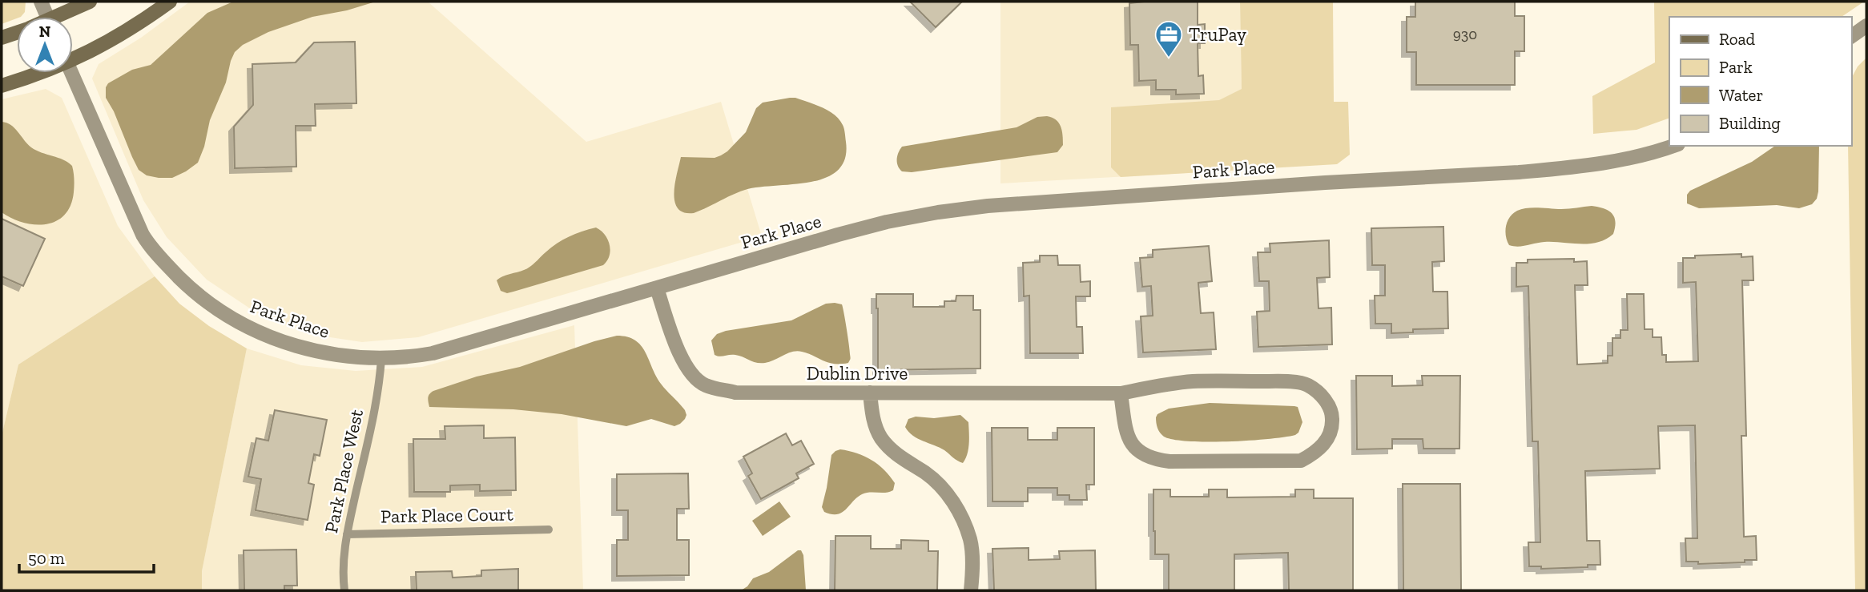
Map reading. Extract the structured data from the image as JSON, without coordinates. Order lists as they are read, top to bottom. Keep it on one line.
{"streets":{"street":["Park Place","Dublin Drive"],"lane":["Park Place West","Park Place Court"]},"crossings":[["Park Place","Dublin Drive"],["Park Place","Park Place West"],["Park Place West","Park Place Court"]],"places":{"office":["TruPay"]},"house_numbers":["930"],"legend":["Road","Park","Water","Building"],"scale_bar":"50 m","north":"top"}
